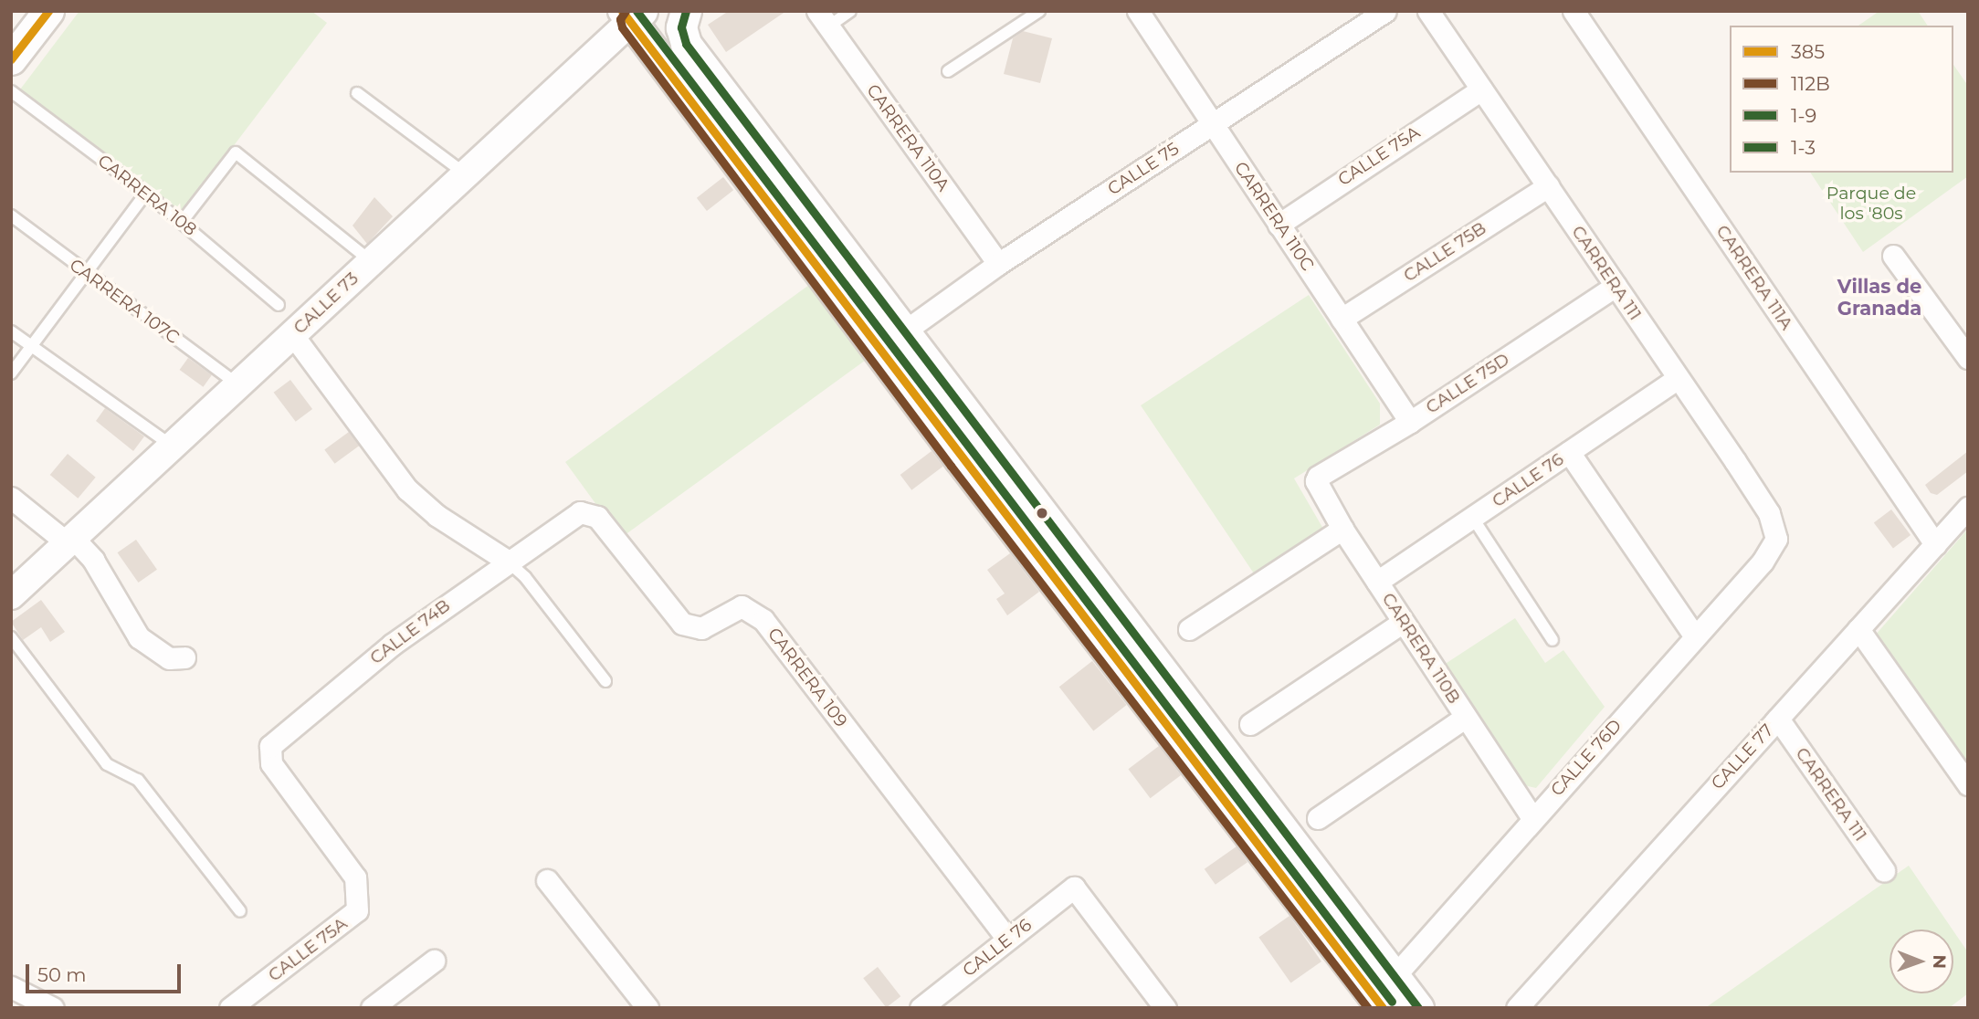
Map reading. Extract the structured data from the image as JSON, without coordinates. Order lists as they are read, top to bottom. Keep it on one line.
{"streets":{"street":["CARRERA 110A","CALLE 75A","CALLE 75","CARRERA 110C","CALLE 75B","CARRERA 111","CARRERA 111A","CALLE 73","CALLE 75D","CALLE 76","CALLE 74B","CARRERA 110B","CARRERA 109","CALLE 77","CALLE 76D"],"lane":["CARRERA 108","CARRERA 107C"]},"crossings":[["CARRERA 110A","CALLE 75"],["CALLE 75A","CARRERA 110C"],["CALLE 75A","CARRERA 111"],["CALLE 75A","CALLE 74B"],["CALLE 75","CARRERA 110C"],["CARRERA 110C","CALLE 75B"],["CARRERA 110C","CALLE 75D"],["CALLE 75B","CARRERA 111"],["CARRERA 111","CALLE 75D"],["CARRERA 111","CALLE 76"],["CARRERA 111","CALLE 77"],["CARRERA 111","CALLE 76D"],["CARRERA 111A","CALLE 77"],["CARRERA 107C","CALLE 73"],["CALLE 75D","CARRERA 110B"],["CALLE 76","CARRERA 110B"],["CALLE 76","CARRERA 109"],["CALLE 74B","CARRERA 109"],["CARRERA 110B","CALLE 76D"]],"districts":["Villas de Granada"],"parks":["Parque de los '80s"],"lines":["transit line 385","transit line 112B","transit line 1-9","transit line 1-3"],"legend":["385","112B","1-9","1-3"],"scale_bar":"50 m","north":"right"}
